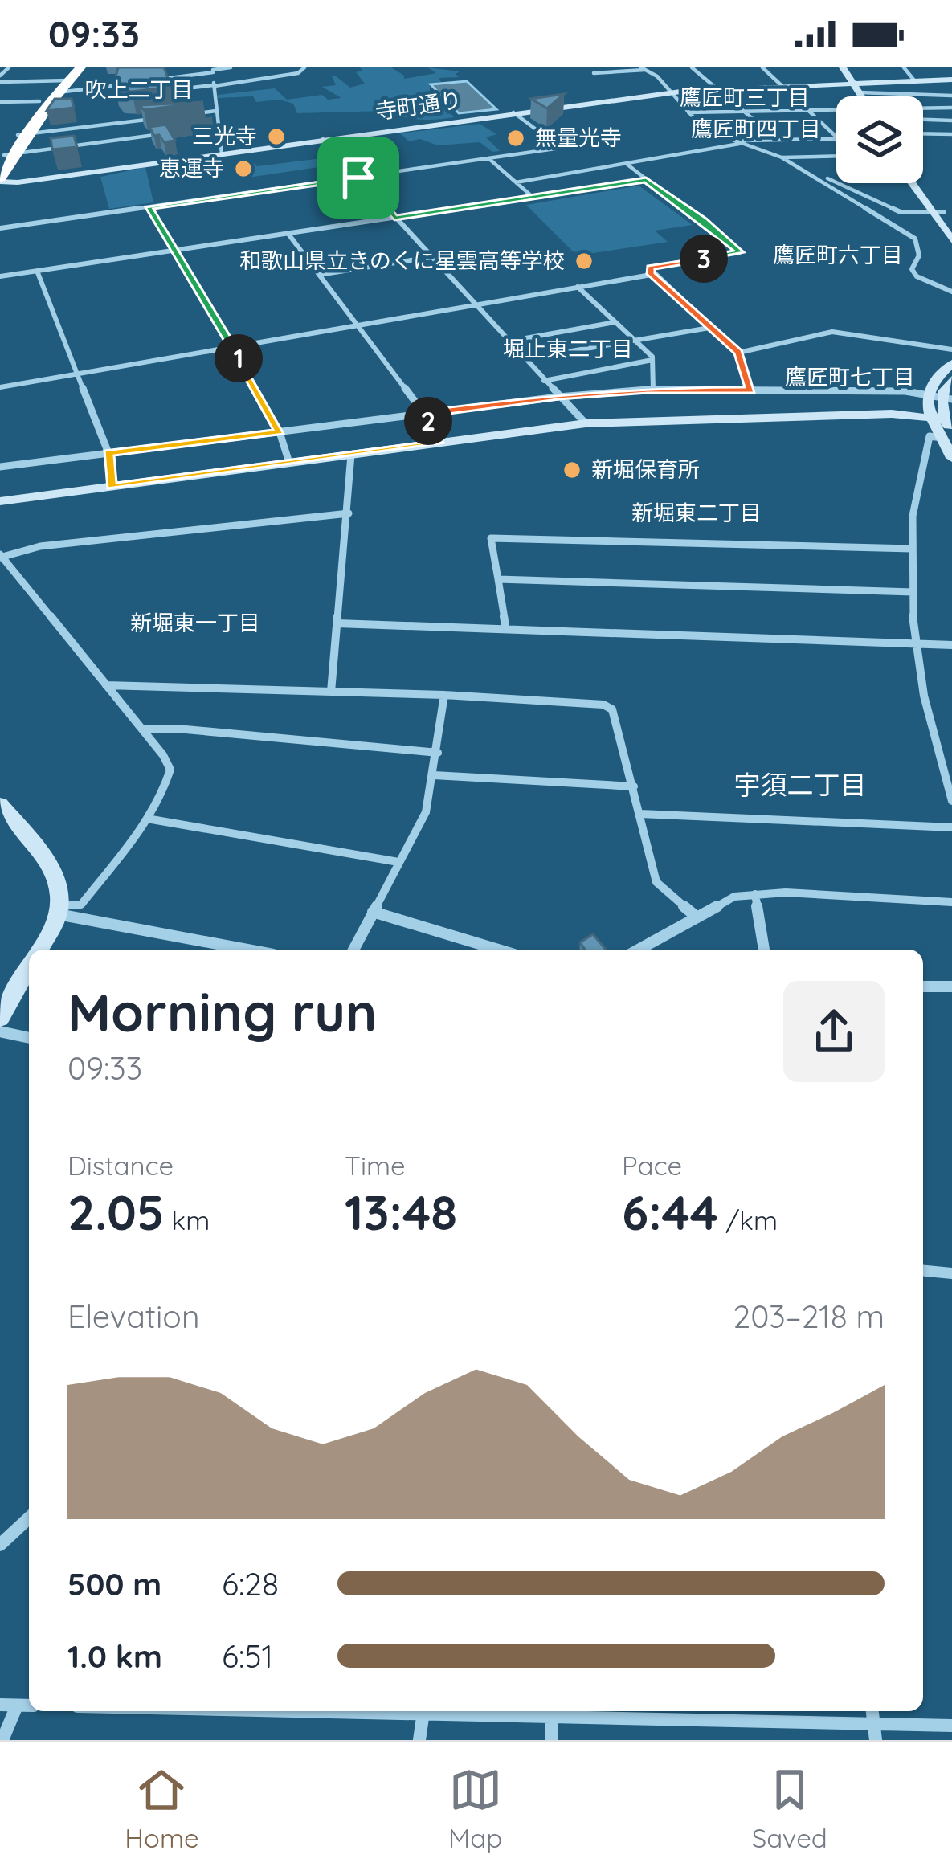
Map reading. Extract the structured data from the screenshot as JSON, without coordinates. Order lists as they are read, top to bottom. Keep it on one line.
{"streets":{"street":["寺町通り"]},"districts":["吹上二丁目","鷹匠町三丁目","鷹匠町四丁目","鷹匠町六丁目","堀止東二丁目","鷹匠町七丁目","新堀東二丁目","新堀東一丁目","宇須二丁目"],"places":["三光寺","無量光寺","恵運寺","和歌山県立きのくに星雲高等学校","新堀保育所"],"page":{"status":"09:33","pins":["3","1","2"],"heading":["Morning run","09:33"],"stats":[["Distance","2.05 km"],["Time","13:48"],["Pace","6:44 /km"]],"chart":["Elevation","203–218 m"],"list":[{"name":"500 m","note":"6:28"},{"name":"1.0 km","note":"6:51"}],"tabs":["Home","Map","Saved"]}}
